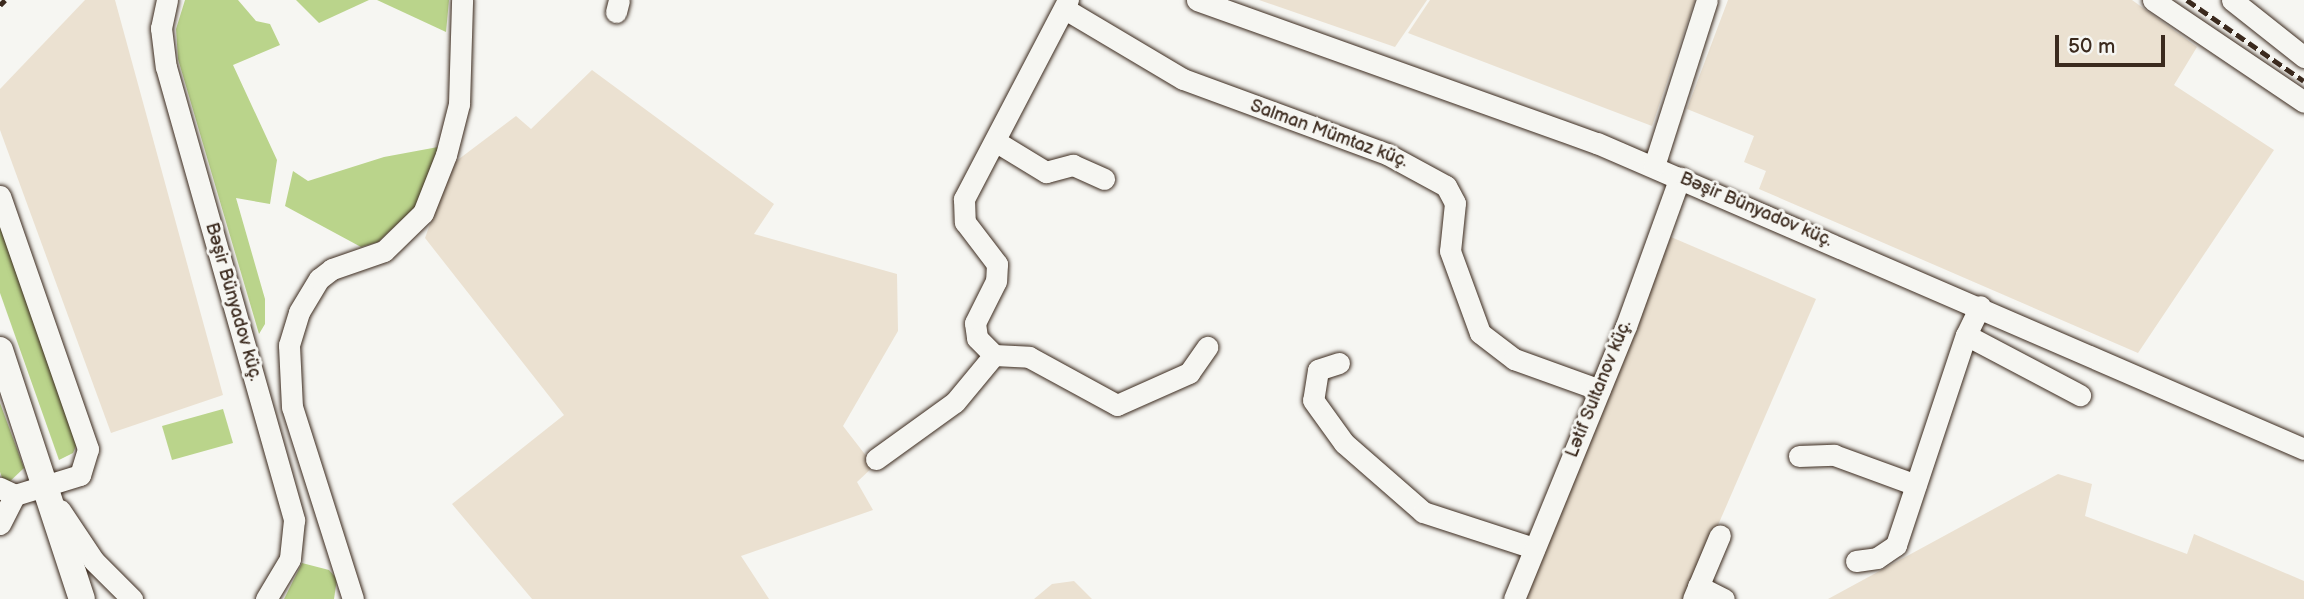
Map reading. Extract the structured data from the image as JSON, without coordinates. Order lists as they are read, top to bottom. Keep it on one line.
{"streets":{"street":["Salman Mümtaz küç.","Bəşir Bünyadov küç.","Lətif Sultanov küç."]},"crossings":[["Salman Mümtaz küç.","Lətif Sultanov küç."],["Bəşir Bünyadov küç.","Lətif Sultanov küç."]],"scale_bar":"50 m"}
